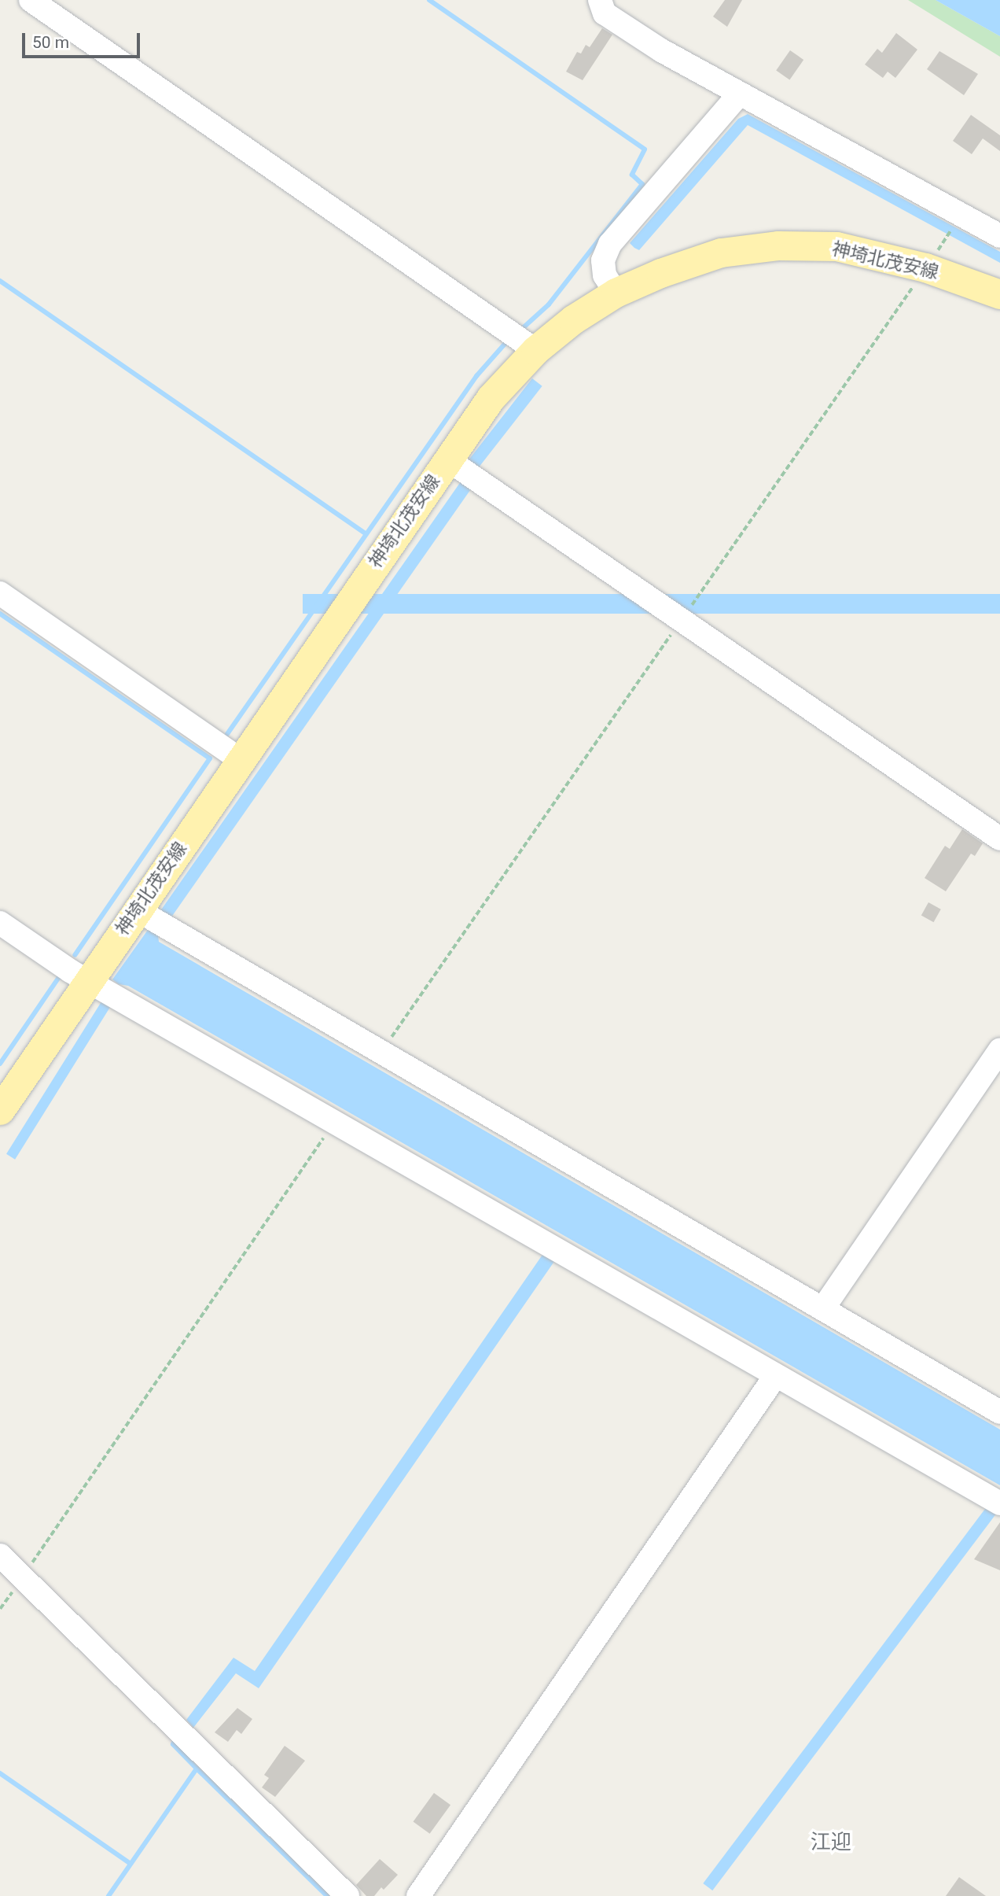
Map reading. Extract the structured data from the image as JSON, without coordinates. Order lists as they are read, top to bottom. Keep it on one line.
{"streets":{"main road":["神埼北茂安線"]},"districts":["江迎"],"scale_bar":"50 m"}
